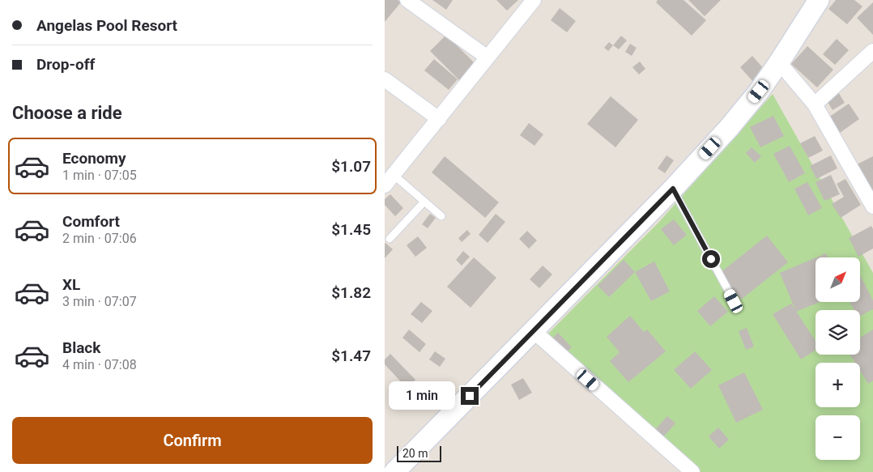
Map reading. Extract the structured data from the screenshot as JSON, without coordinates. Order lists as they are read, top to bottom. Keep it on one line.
{"scale_bar":"20 m","north":"top right","page":{"banner":["Angelas Pool Resort","Drop-off"],"heading":"Choose a ride","list":[{"name":"Economy","note":"1 min · 07:05","value":"$1.07"},{"name":"Comfort","note":"2 min · 07:06","value":"$1.45"},{"name":"XL","note":"3 min · 07:07","value":"$1.82"},{"name":"Black","note":"4 min · 07:08","value":"$1.47"}],"map_buttons":["+","−"],"bubble":"1 min","buttons":"Confirm","scale":"20 m"}}
